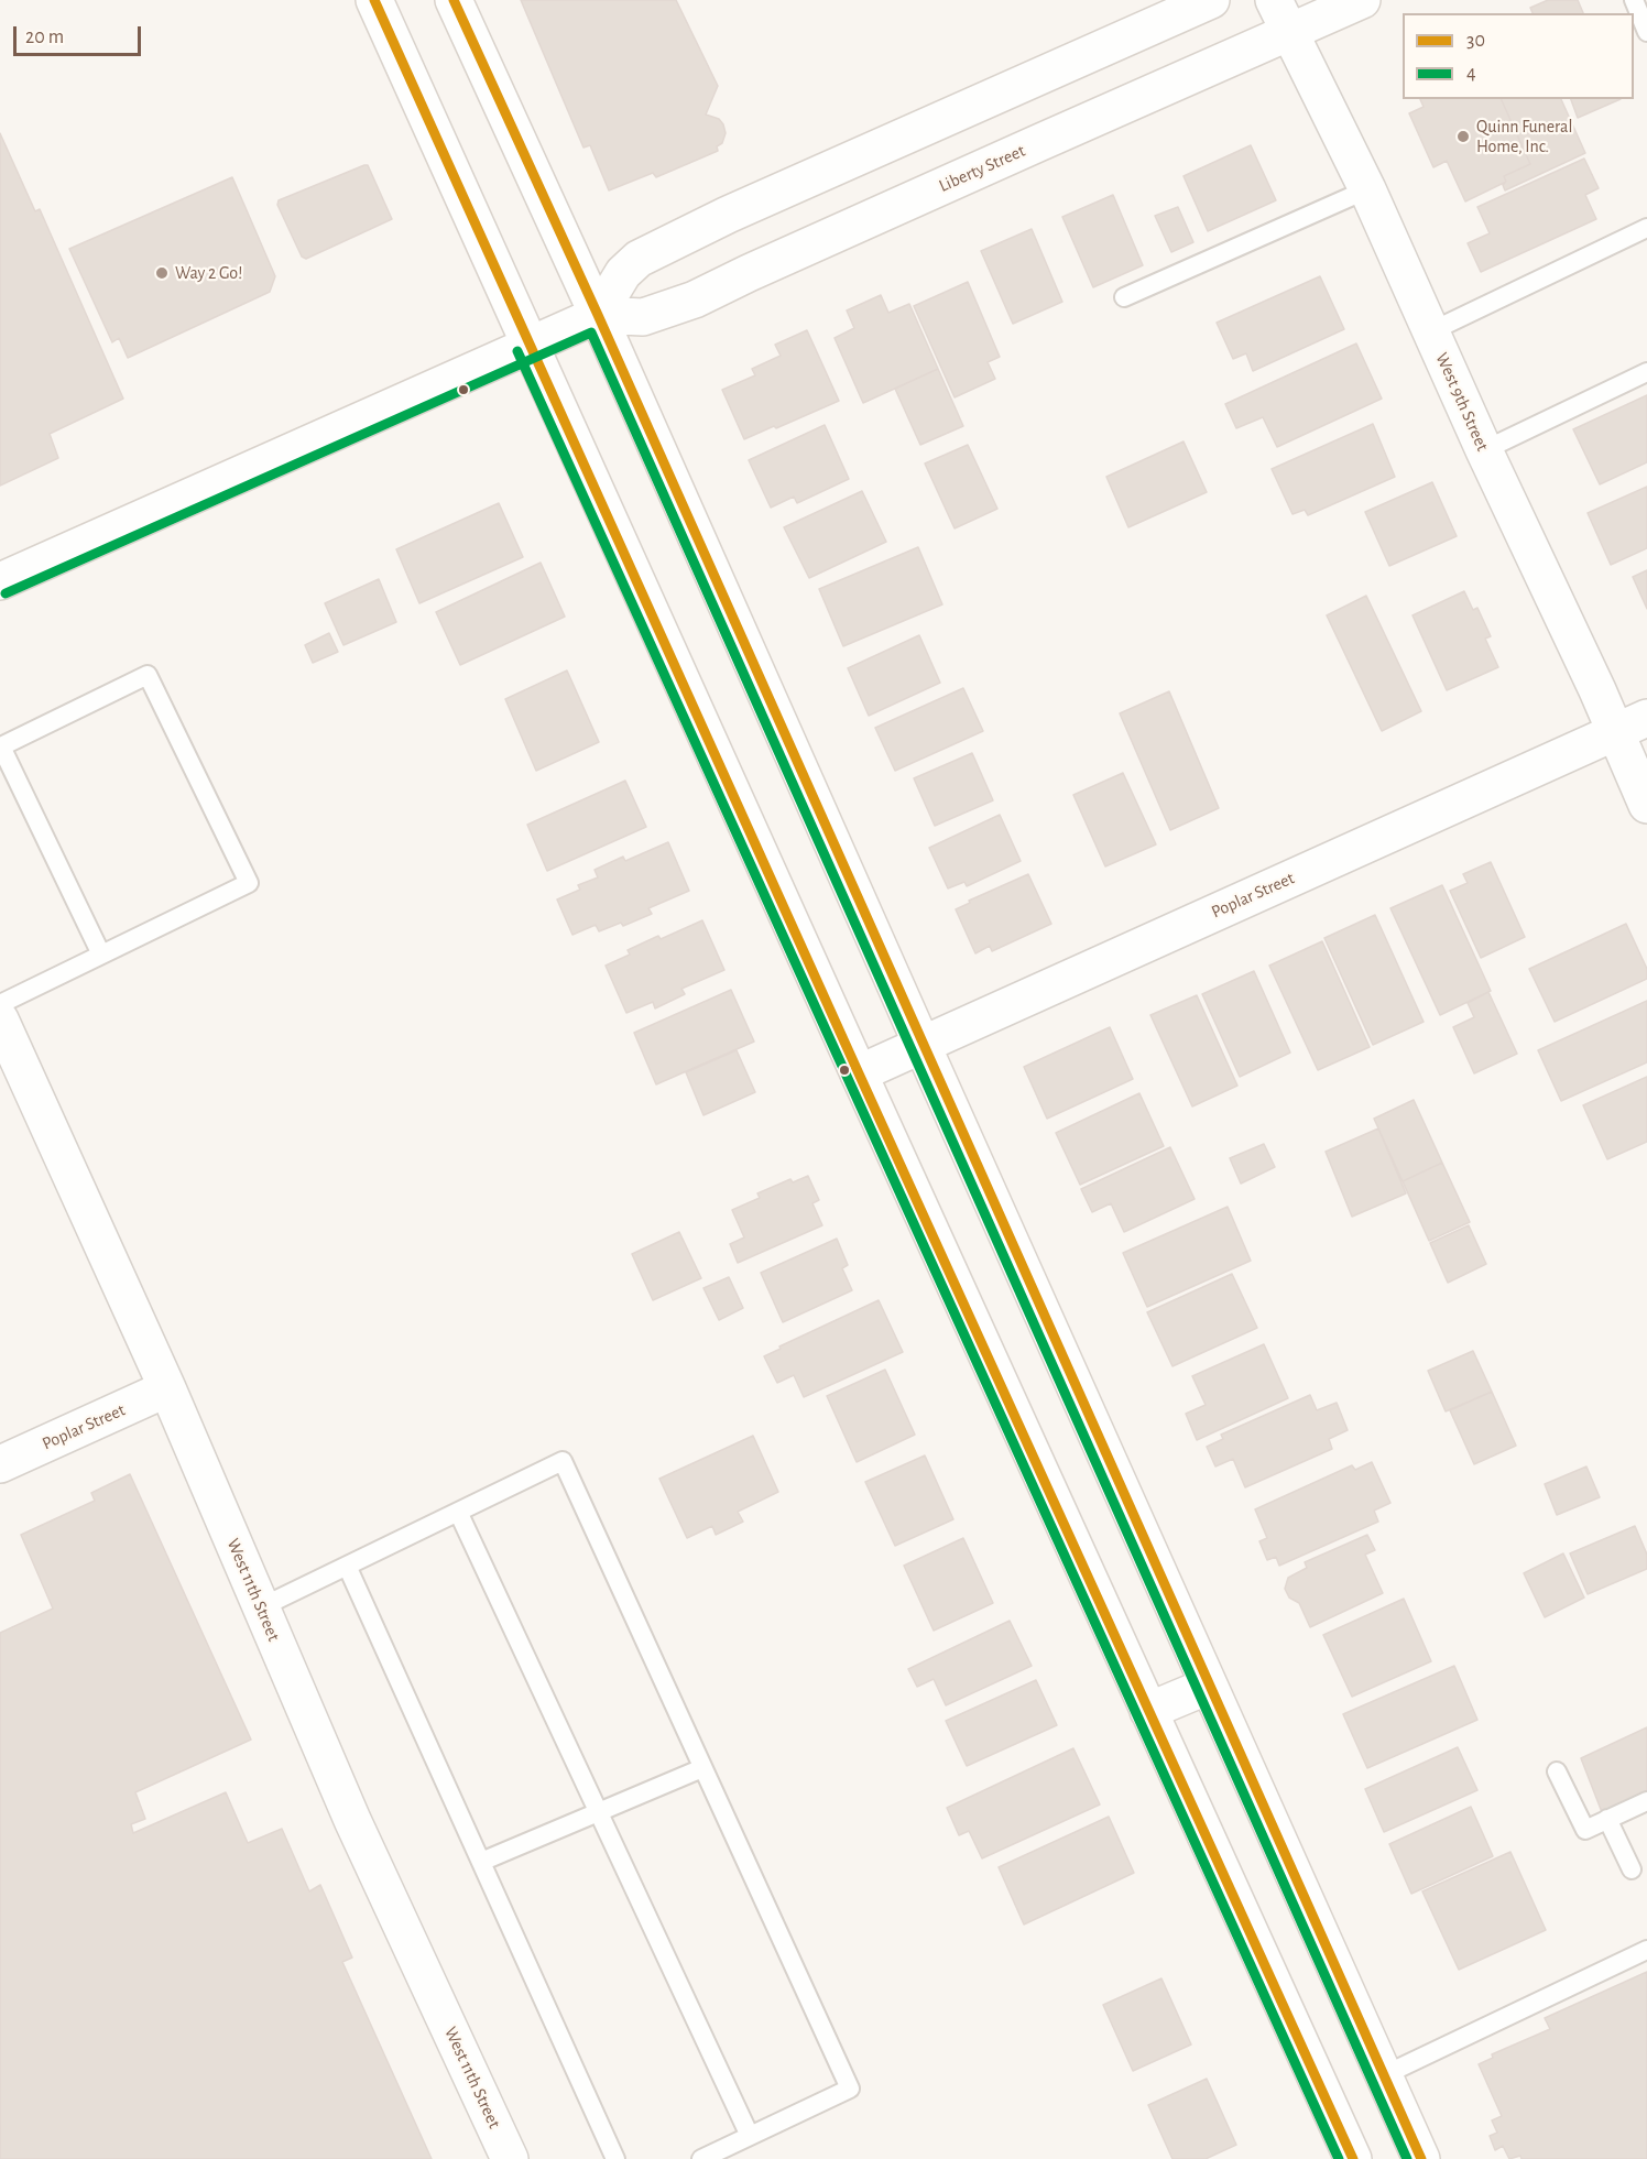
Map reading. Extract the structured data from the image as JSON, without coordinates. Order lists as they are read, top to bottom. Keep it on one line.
{"streets":{"street":["Liberty Street","West 9th Street","Poplar Street","West 11th Street"]},"crossings":[["Liberty Street","West 9th Street"],["West 9th Street","Poplar Street"],["Poplar Street","West 11th Street"]],"places":["Quinn Funeral Home, Inc.","Way 2 Go!"],"lines":["transit line 30","transit line 4"],"legend":["30","4"],"scale_bar":"20 m"}
